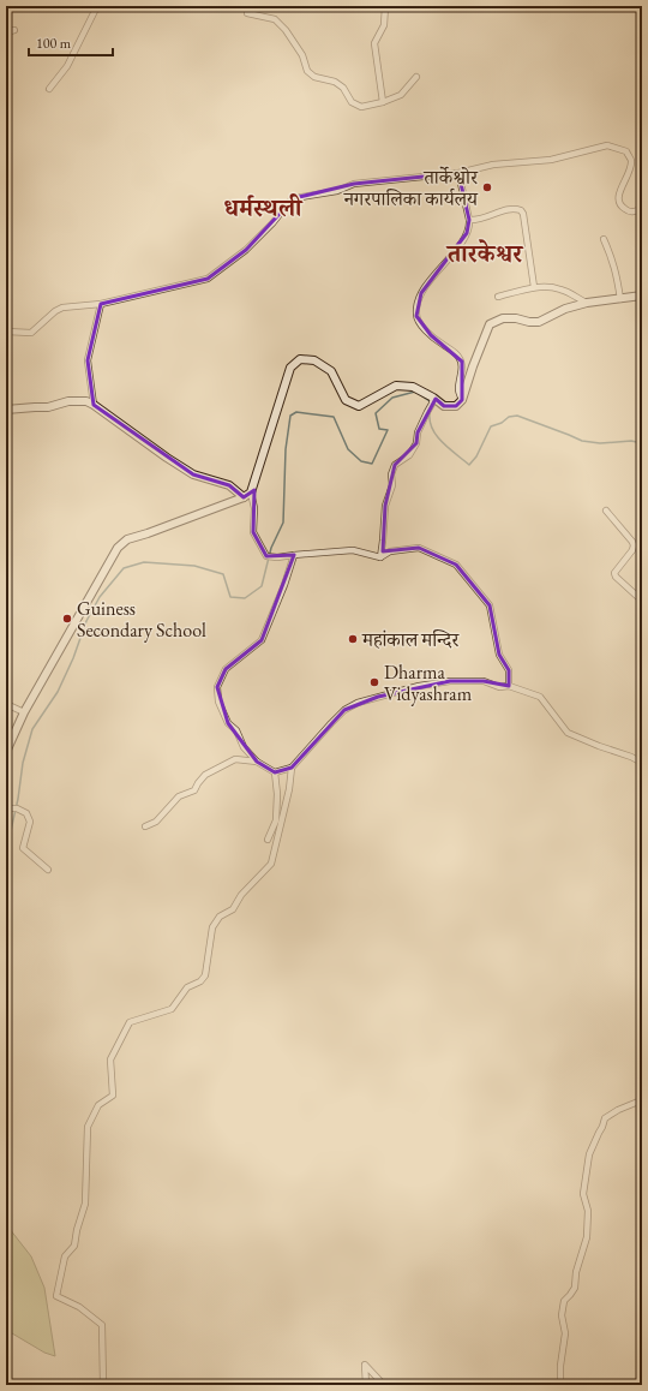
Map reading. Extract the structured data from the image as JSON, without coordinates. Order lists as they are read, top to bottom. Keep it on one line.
{"districts":["धर्मस्थली","तारकेश्वर"],"places":["तार्केश्वोर नगरपालिका कार्यलय","Guiness Secondary School","महांकाल मन्दिर","Dharma Vidyashram"],"scale_bar":"100 m"}
